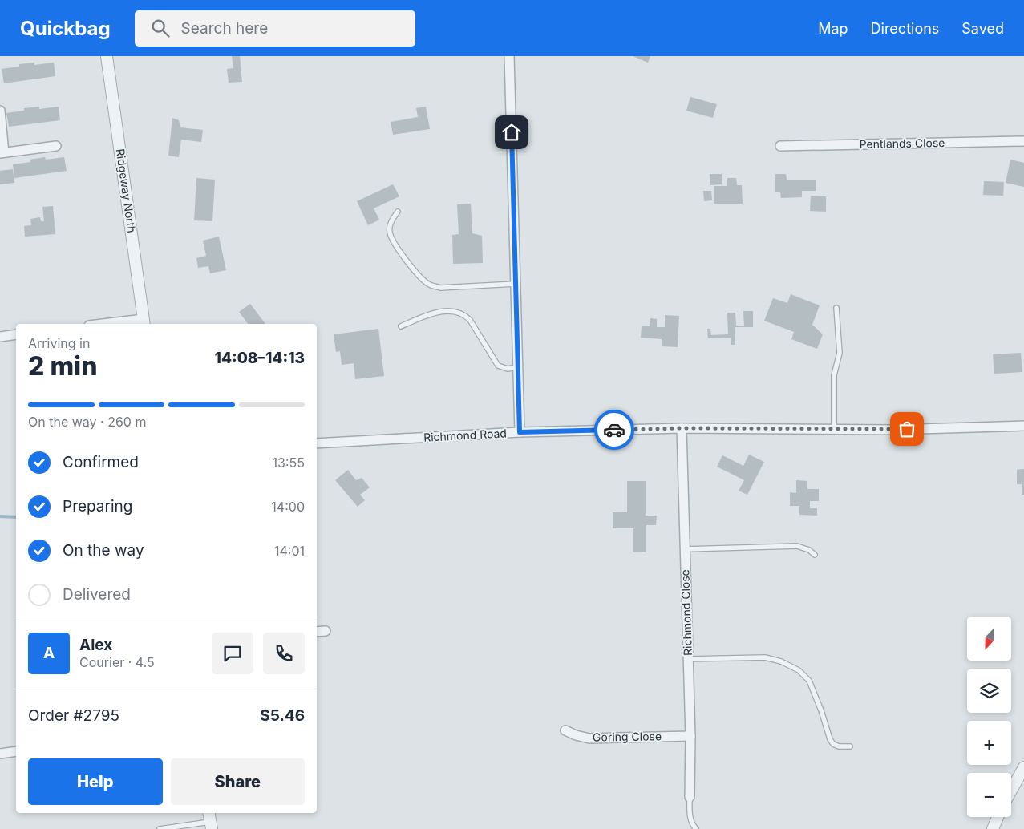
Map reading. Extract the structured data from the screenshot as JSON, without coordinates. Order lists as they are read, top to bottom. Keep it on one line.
{"streets":{"street":["Pentlands Close","Ridgeway North","Richmond Road","Richmond Close","Goring Close"]},"crossings":[["Richmond Road","Richmond Close"],["Richmond Close","Goring Close"]],"north":"bottom","page":{"header":"Quickbag","search":"Search here","nav":["Map","Directions","Saved"],"heading":["2 min","Arriving in","14:08–14:13"],"panel":["Alex","Courier · 4.5","Order #2795","$5.46"],"bar":"On the way · 260 m","list":[["Confirmed","13:55"],["Preparing","14:00"],["On the way","14:01"],"Delivered"],"map_buttons":["+","−"],"round":"A","buttons":["Help","Share"]}}
